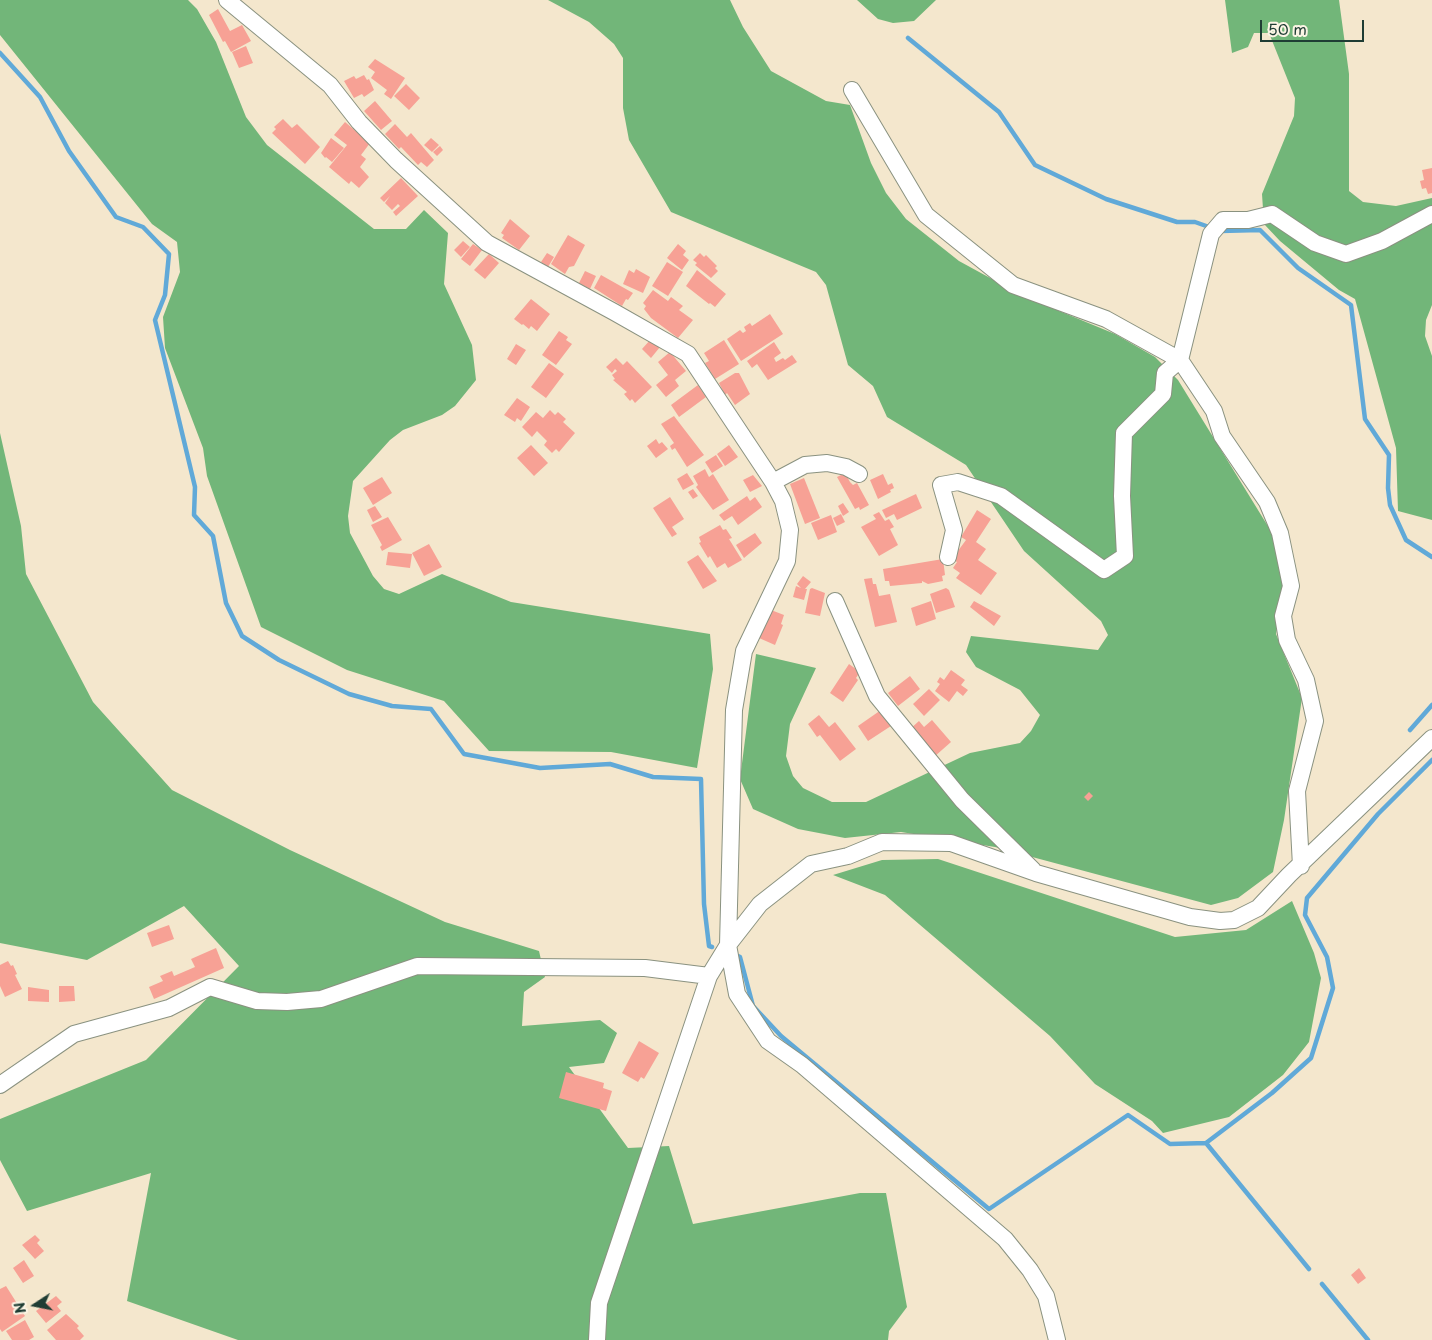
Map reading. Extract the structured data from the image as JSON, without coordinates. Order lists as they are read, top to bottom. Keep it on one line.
{"scale_bar":"50 m","north":"left"}
